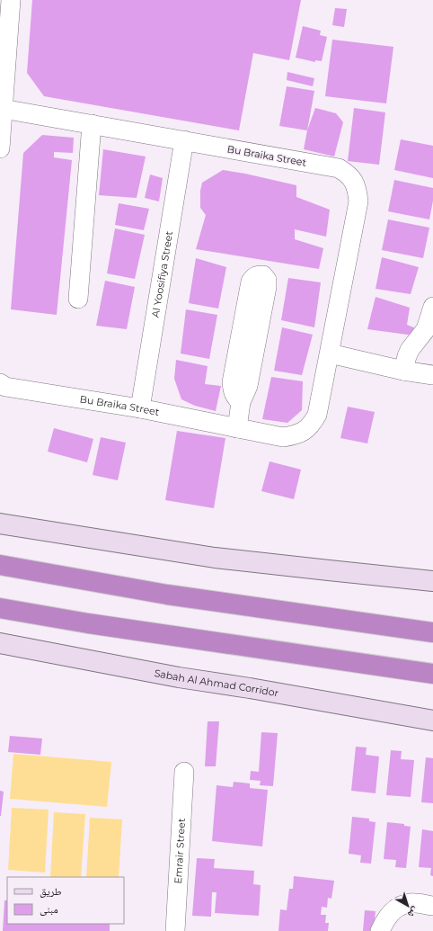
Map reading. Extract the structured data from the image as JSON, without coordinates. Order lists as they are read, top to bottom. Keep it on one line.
{"streets":{"street":["Bu Braika Street","Al Yoosifiya Street","Sabah Al Ahmad Corridor","Emrair Street"]},"crossings":[["Bu Braika Street","Al Yoosifiya Street"]],"legend":["طريق","مبنى"],"north":"bottom right"}
